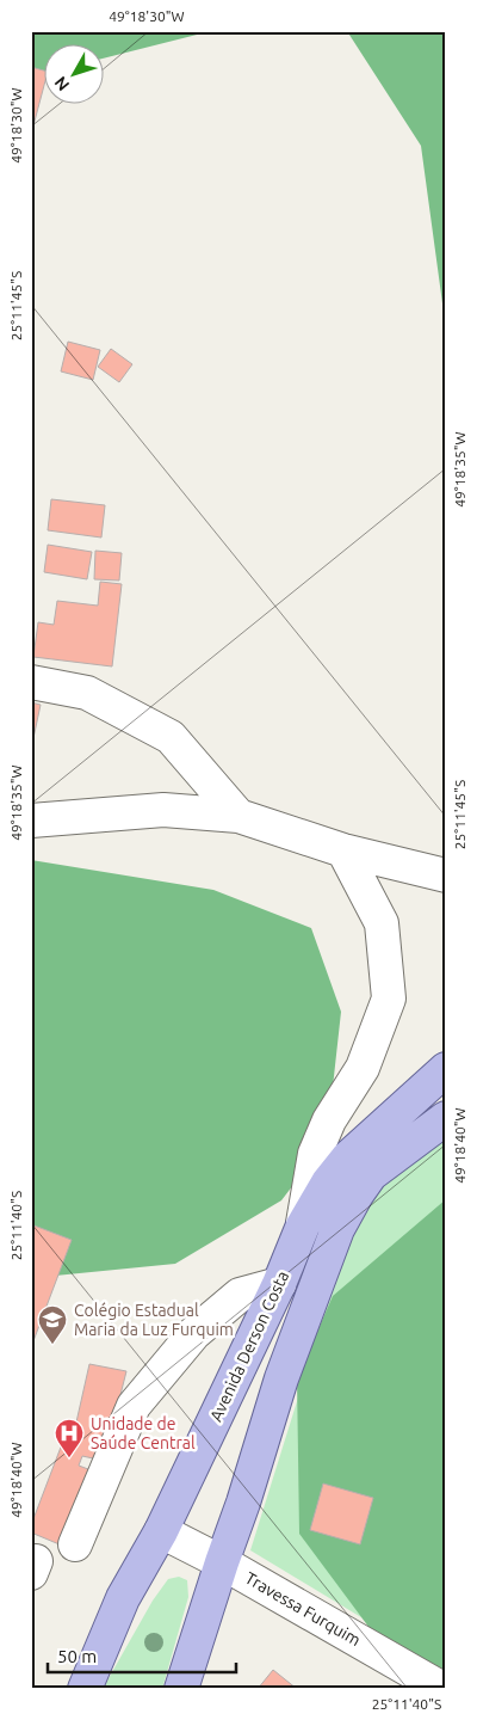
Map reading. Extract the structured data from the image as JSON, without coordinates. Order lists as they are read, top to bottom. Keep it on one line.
{"streets":{"main road":["Avenida Derson Costa"],"street":["Travessa Furquim"]},"crossings":[["Avenida Derson Costa","Travessa Furquim"]],"places":{"school or university":["Colégio Estadual Maria da Luz Furquim"],"hospital":["Unidade de Saúde Central"]},"scale_bar":"50 m","north":"bottom left","coordinates":["49°18'30\"W","25°11'45\"S","49°18'35\"W","49°18'40\"W","25°11'40\"S"]}
